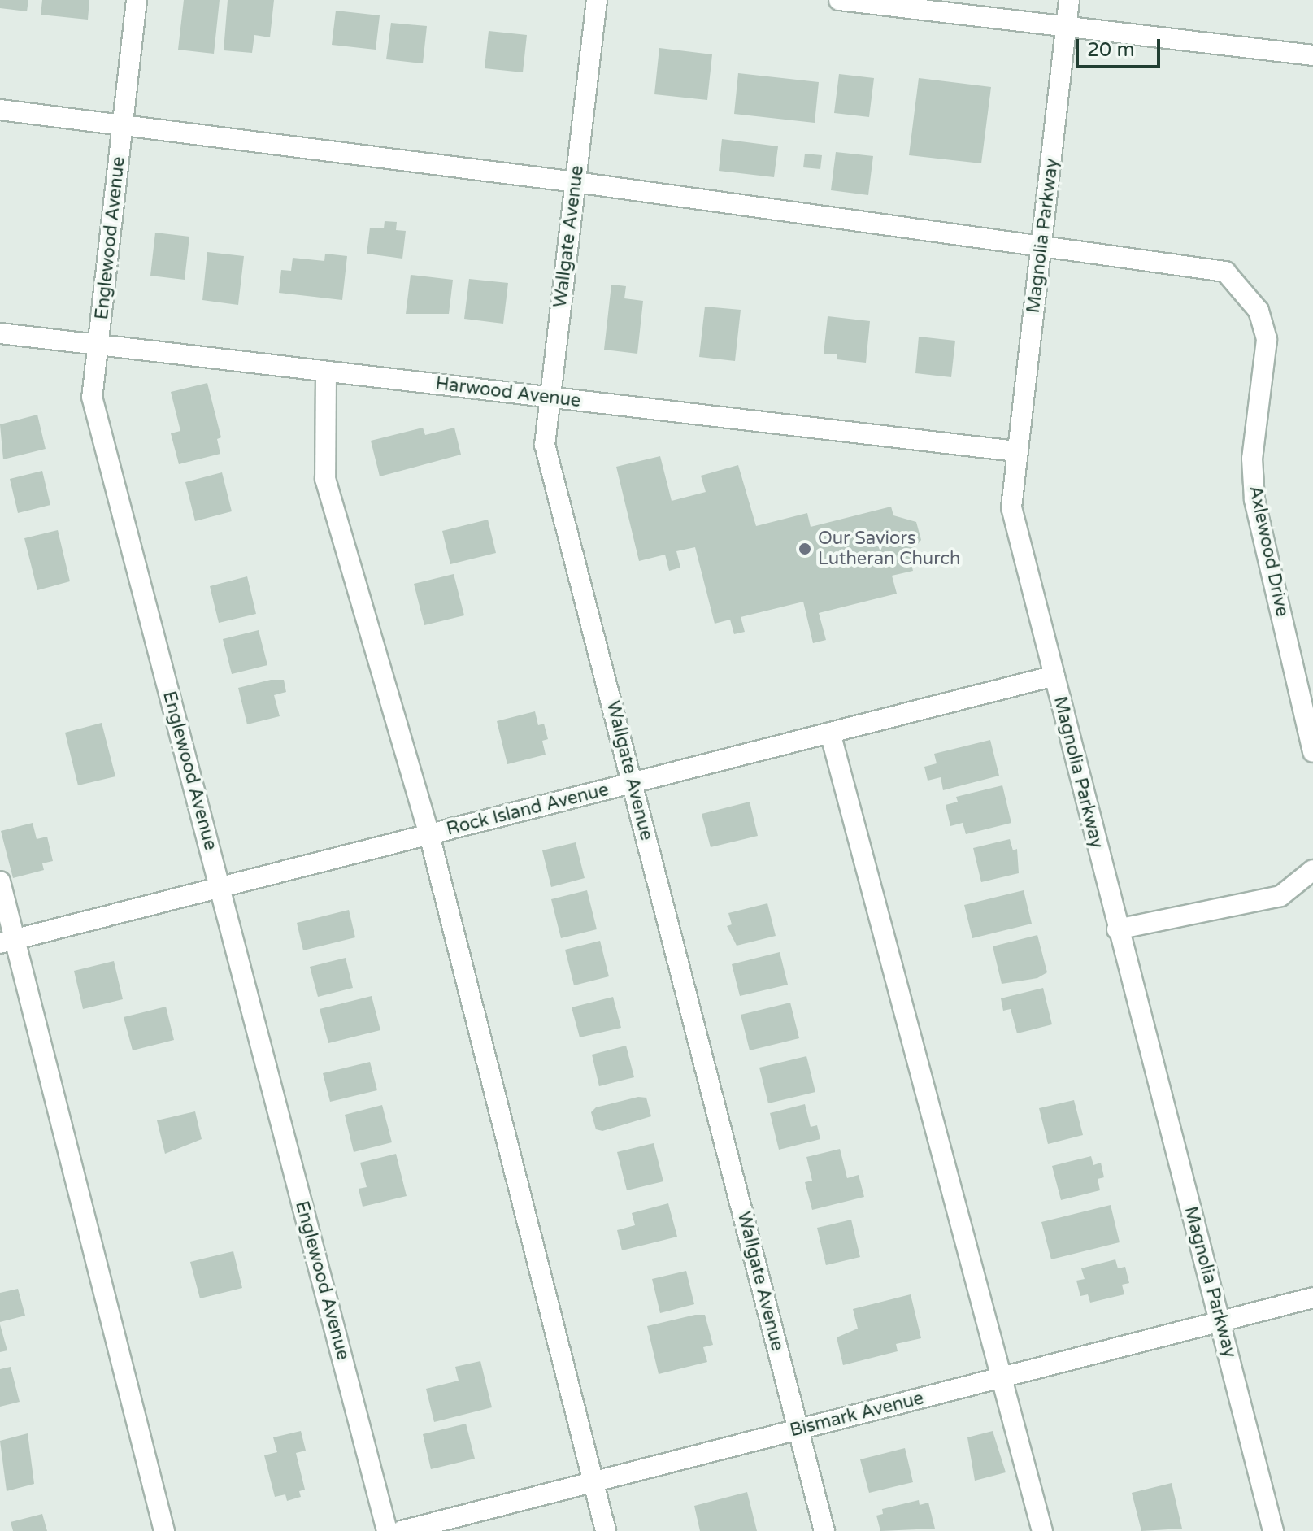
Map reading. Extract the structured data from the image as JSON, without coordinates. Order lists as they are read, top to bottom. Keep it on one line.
{"streets":{"street":["Magnolia Parkway","Wallgate Avenue","Englewood Avenue","Harwood Avenue","Axlewood Drive","Rock Island Avenue","Bismark Avenue"]},"crossings":[["Magnolia Parkway","Harwood Avenue"],["Magnolia Parkway","Axlewood Drive"],["Magnolia Parkway","Rock Island Avenue"],["Magnolia Parkway","Bismark Avenue"],["Wallgate Avenue","Harwood Avenue"],["Wallgate Avenue","Axlewood Drive"],["Wallgate Avenue","Rock Island Avenue"],["Wallgate Avenue","Bismark Avenue"],["Englewood Avenue","Harwood Avenue"],["Englewood Avenue","Axlewood Drive"],["Englewood Avenue","Rock Island Avenue"]],"places":["Our Saviors Lutheran Church"],"scale_bar":"20 m"}
